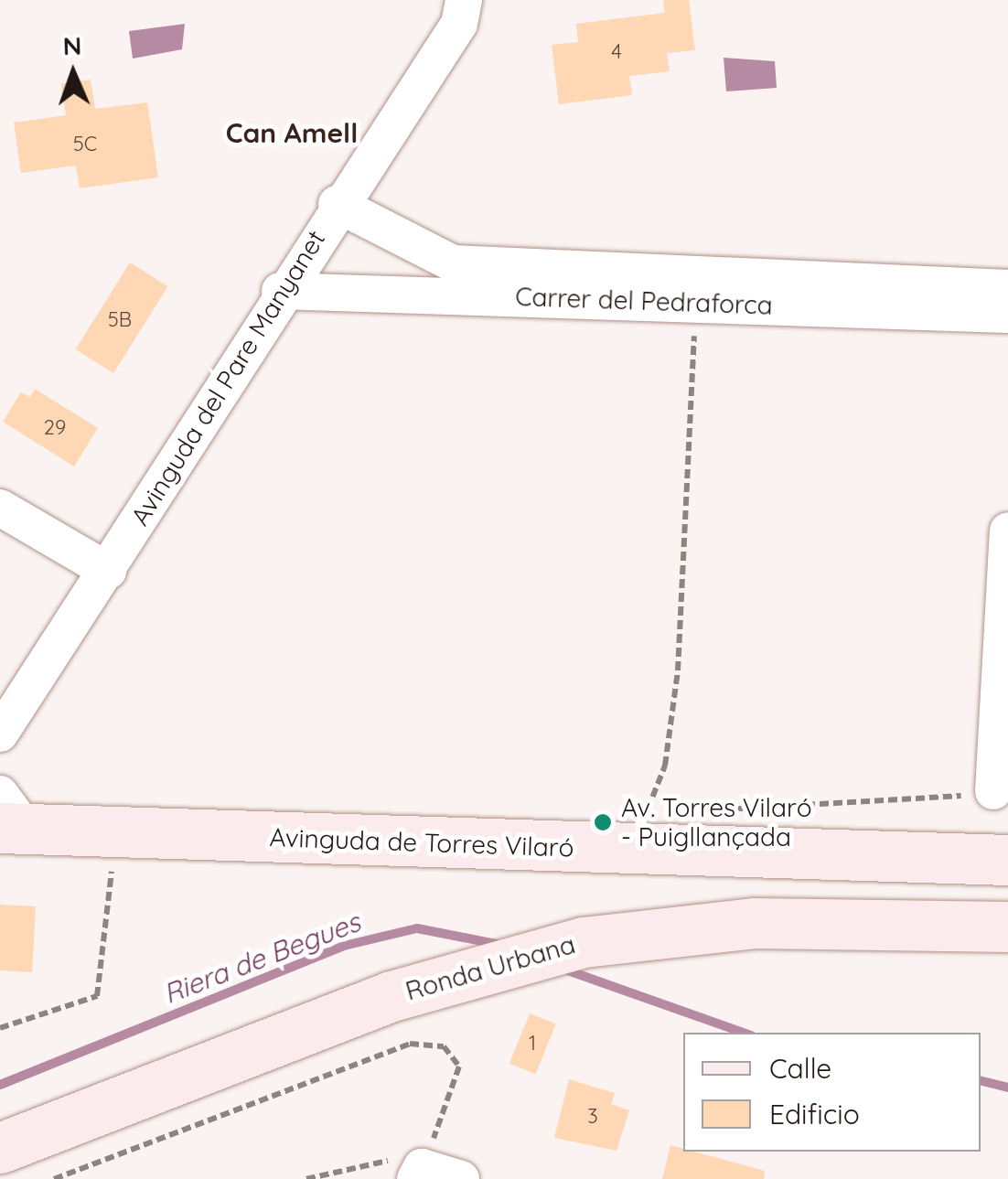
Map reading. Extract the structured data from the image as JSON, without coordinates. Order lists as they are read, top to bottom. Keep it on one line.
{"streets":{"main road":["Avinguda de Torres Vilaró","Ronda Urbana"],"street":["Carrer del Pedraforca","Avinguda del Pare Manyanet"]},"crossings":[["Carrer del Pedraforca","Avinguda del Pare Manyanet"]],"districts":["Can Amell"],"water":["Riera de Begues"],"places":["Av. Torres Vilaró - Puigllançada"],"house_numbers":["4","5C","5B","29","1","3"],"legend":["Calle","Edificio"],"north":"top"}
